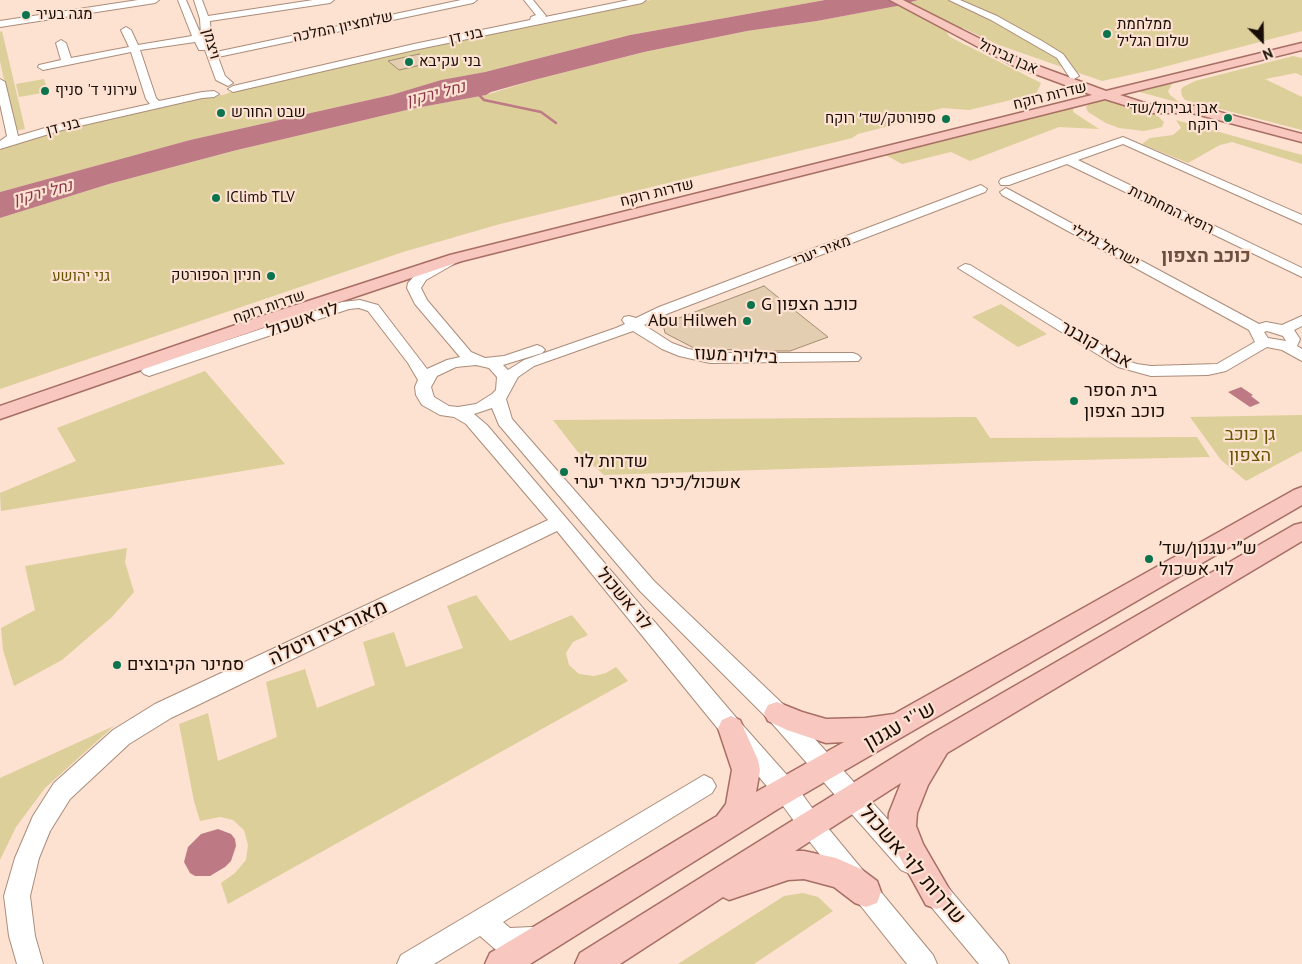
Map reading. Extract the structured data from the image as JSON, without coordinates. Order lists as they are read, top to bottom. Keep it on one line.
{"streets":{"main road":["אבן גבירול","שדרות רוקח","ש''י עגנון"],"street":["שלומציון המלכה","בני דן","ויצמן","רופא המחתרות","ישראל גלילי","מאיר יערי","לוי אשכול","אבא קובנר","בילויה מעוז","מאוריציו ויטלה","שדרות לוי אשכול"]},"crossings":[["שלומציון המלכה","ויצמן"],["בני דן","ויצמן"],["אבן גבירול","שדרות רוקח"],["רופא המחתרות","מאיר יערי"],["ישראל גלילי","מאיר יערי"],["ישראל גלילי","אבא קובנר"],["מאיר יערי","לוי אשכול"],["מאיר יערי","בילויה מעוז"],["לוי אשכול","מאוריציו ויטלה"],["לוי אשכול","ש''י עגנון"],["לוי אשכול","שדרות לוי אשכול"],["ש''י עגנון","שדרות לוי אשכול"]],"districts":["כוכב הצפון"],"water":["נחל ירקון"],"parks":["גני יהושע","גן כוכב הצפון"],"places":["מגה בעיר","ממלחמת שלום הגליל","בני עקיבא","עירוני ד' סניף","שבט החורש","אבן גבירול/שד׳ רוקח","ספורטק/שד׳ רוקח","IClimb TLV","חניון הספורטק","G כוכב הצפון","Abu Hilweh","בית הספר כוכב הצפון","שדרות לוי אשכול/כיכר מאיר יערי","ש״י עגנון/שד׳ לוי אשכול","סמינר הקיבוצים"],"north":"bottom right"}
